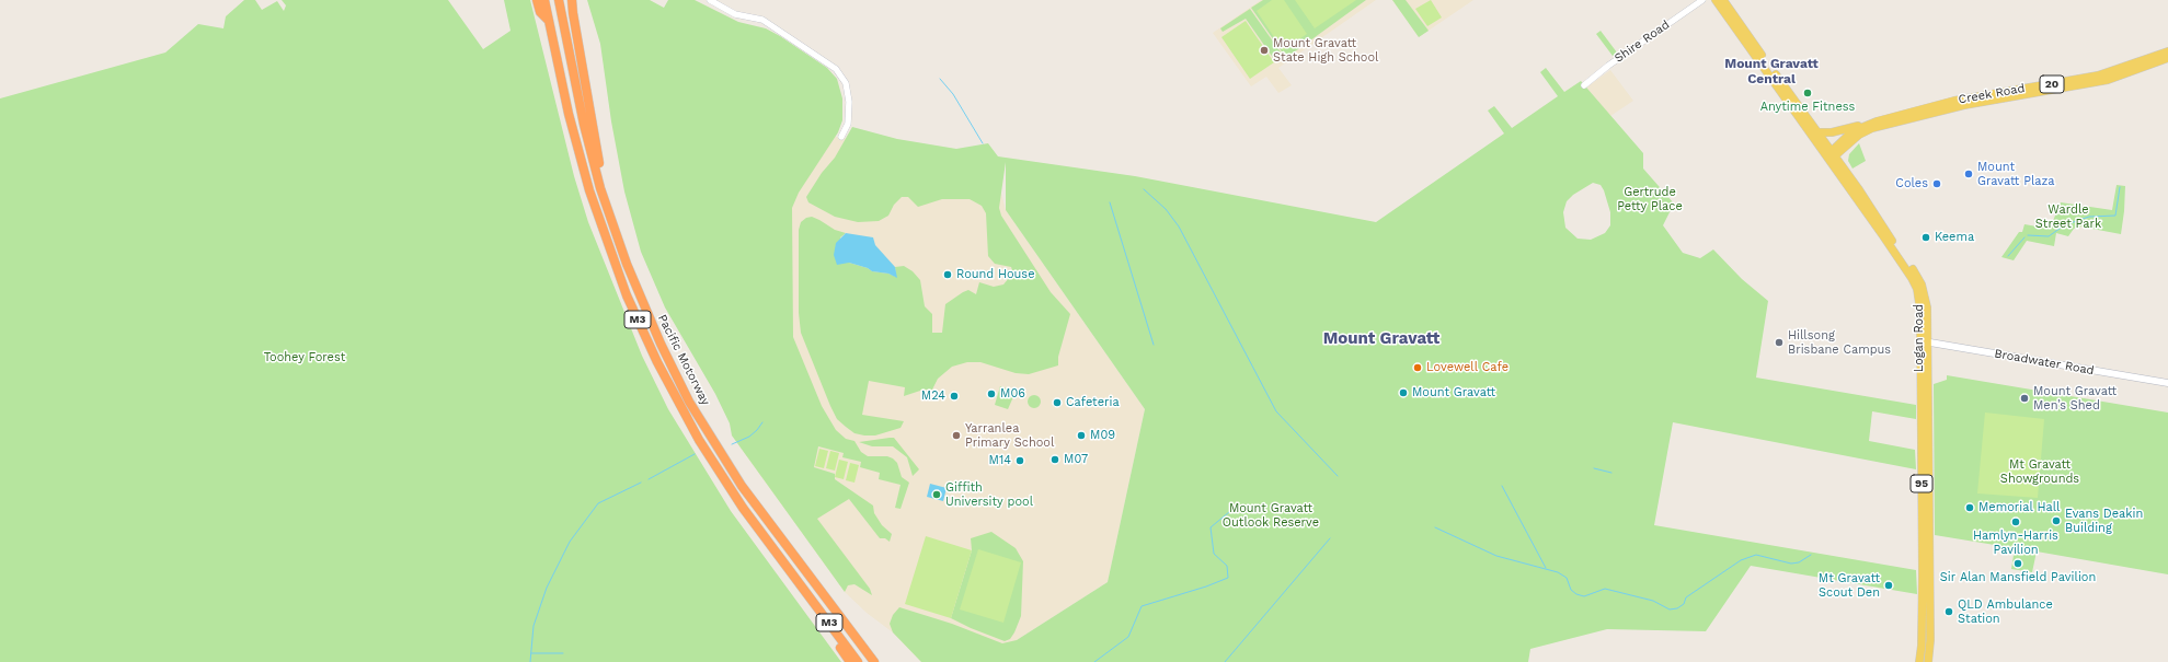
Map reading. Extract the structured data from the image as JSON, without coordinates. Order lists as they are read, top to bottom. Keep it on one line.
{"streets":{"highway":["M3","Pacific Motorway"],"main road":["20","Creek Road","Logan Road","Broadwater Road","95"],"street":["Shire Road"]},"crossings":[["Creek Road","Logan Road"],["Logan Road","Broadwater Road"]],"districts":["Mount Gravatt Central","Mount Gravatt"],"parks":["Gertrude Petty Place","Wardle Street Park","Toohey Forest","Mt Gravatt Showgrounds","Mount Gravatt Outlook Reserve"],"places":["Mount Gravatt State High School","Anytime Fitness","Mount Gravatt Plaza","Coles","Keema","Round House","Hillsong Brisbane Campus","Lovewell Cafe","Mount Gravatt","M06","M24","Mount Gravatt Men’s Shed","Cafeteria","Yarranlea Primary School","M09","M07","M14","Giffith University pool","Memorial Hall","Evans Deakin Building","Hamlyn-Harris Pavilion","Sir Alan Mansfield Pavilion","Mt Gravatt Scout Den","QLD Ambulance Station"]}
